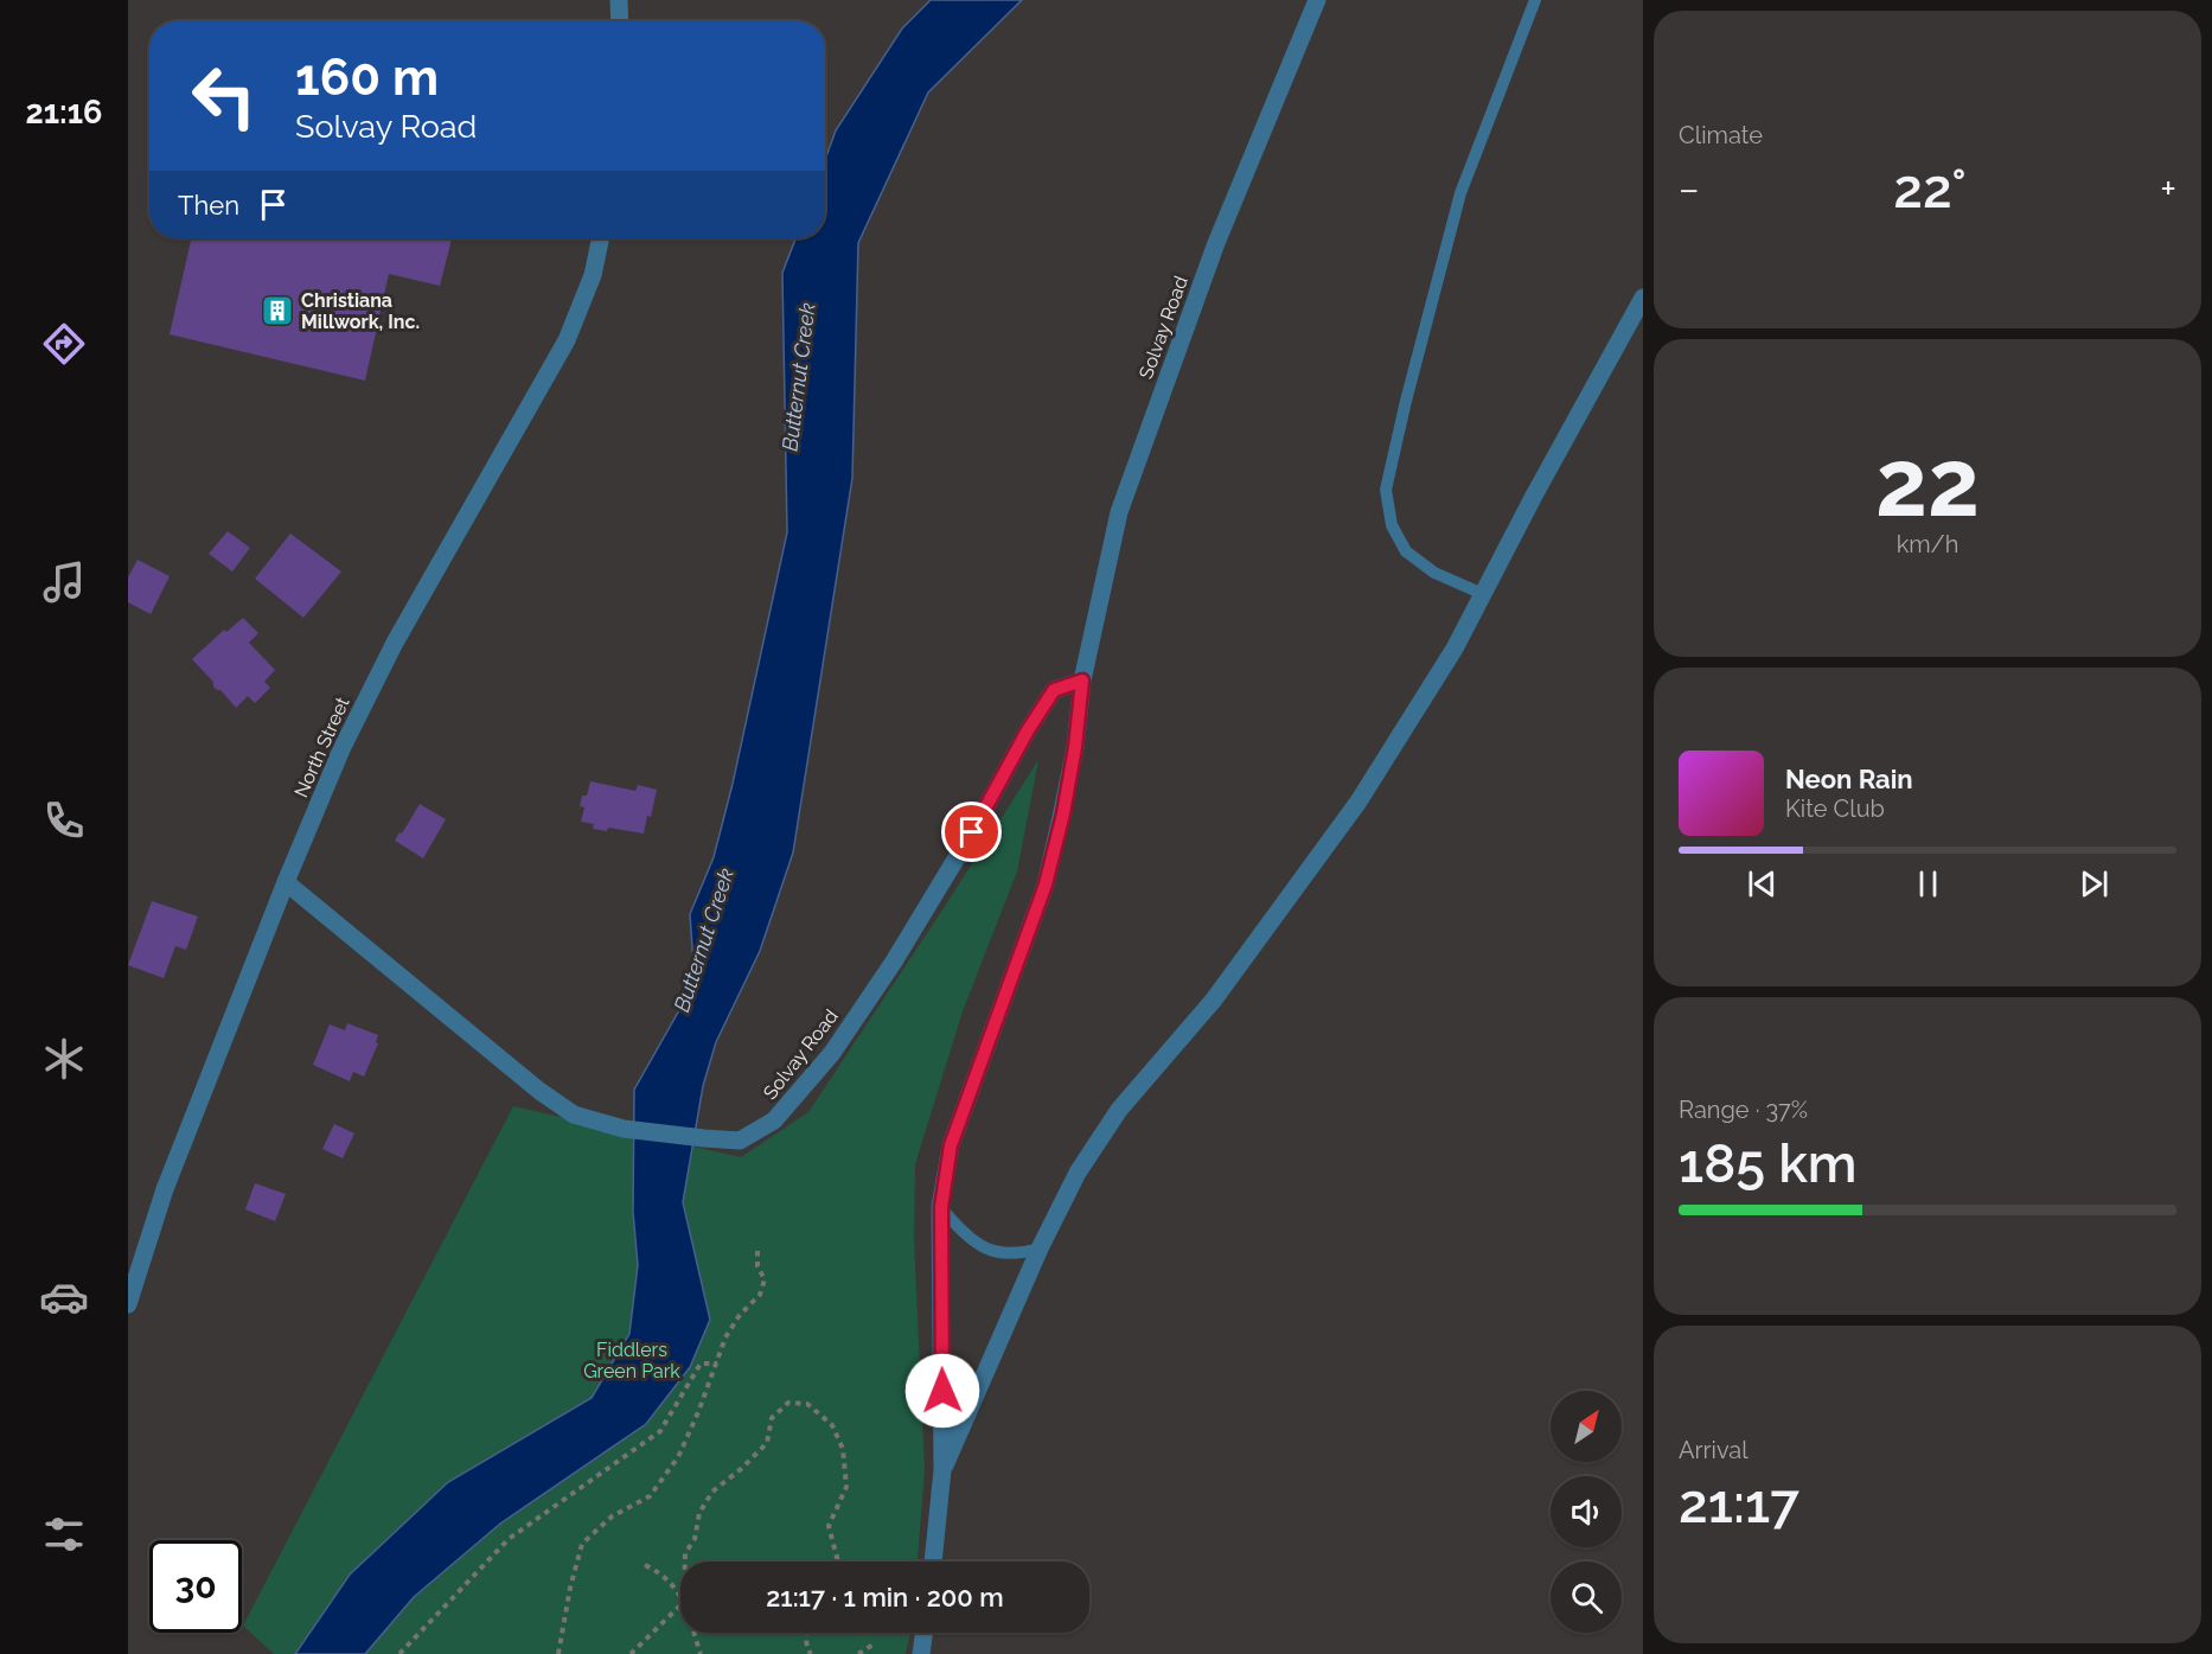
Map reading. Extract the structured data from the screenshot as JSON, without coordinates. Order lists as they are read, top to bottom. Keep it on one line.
{"streets":{"street":["Solvay Road","North Street"]},"crossings":[["Solvay Road","North Street"]],"water":["Butternut Creek"],"parks":["Fiddlers Green Park"],"places":{"building":["Christiana Millwork, Inc."]},"north":"top right","page":{"tabs":"21:16","tile":["Climate",["22","km/h"],["Range · 37%","185 km"],["Arrival","21:17"]],"turn":["160 m","Solvay Road"],"heat":["−","22°","+"],"then":"Then","song":["Neon Rain","Kite Club"],"limit":"30","trip":"21:17 · 1 min · 200 m"}}
